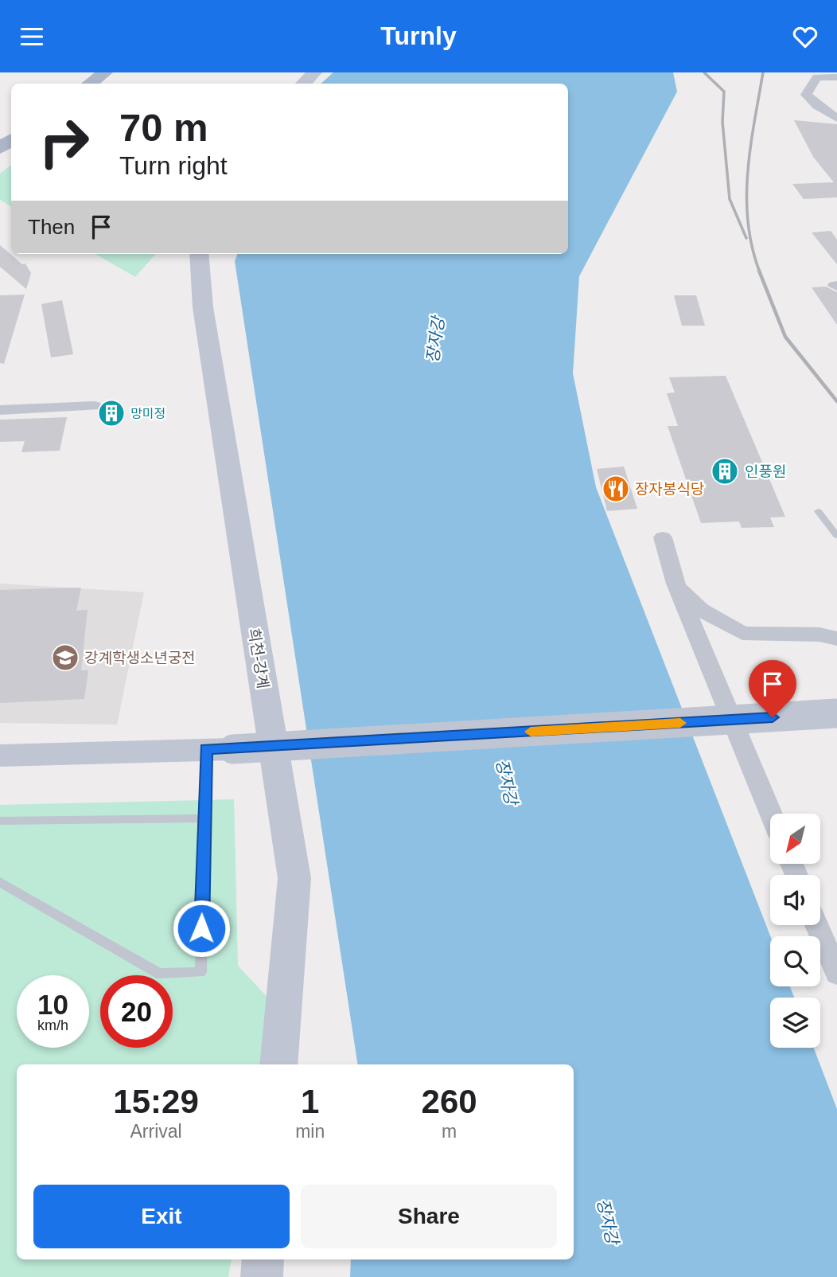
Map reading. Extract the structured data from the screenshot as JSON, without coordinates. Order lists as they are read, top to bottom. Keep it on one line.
{"streets":{"main road":["희천-강계"]},"water":["장자강"],"places":{"building":["망미정","인풍원"],"restaurant":["장자봉식당"],"school or university":["강계학생소년궁전"]},"north":"bottom left","page":{"header":"Turnly","turn":["70 m","Turn right"],"then":"Then","speed":"10 km/h","limit":"20","eta":["15:29","Arrival","1","min","260","m"],"buttons":["Exit","Share"]}}
